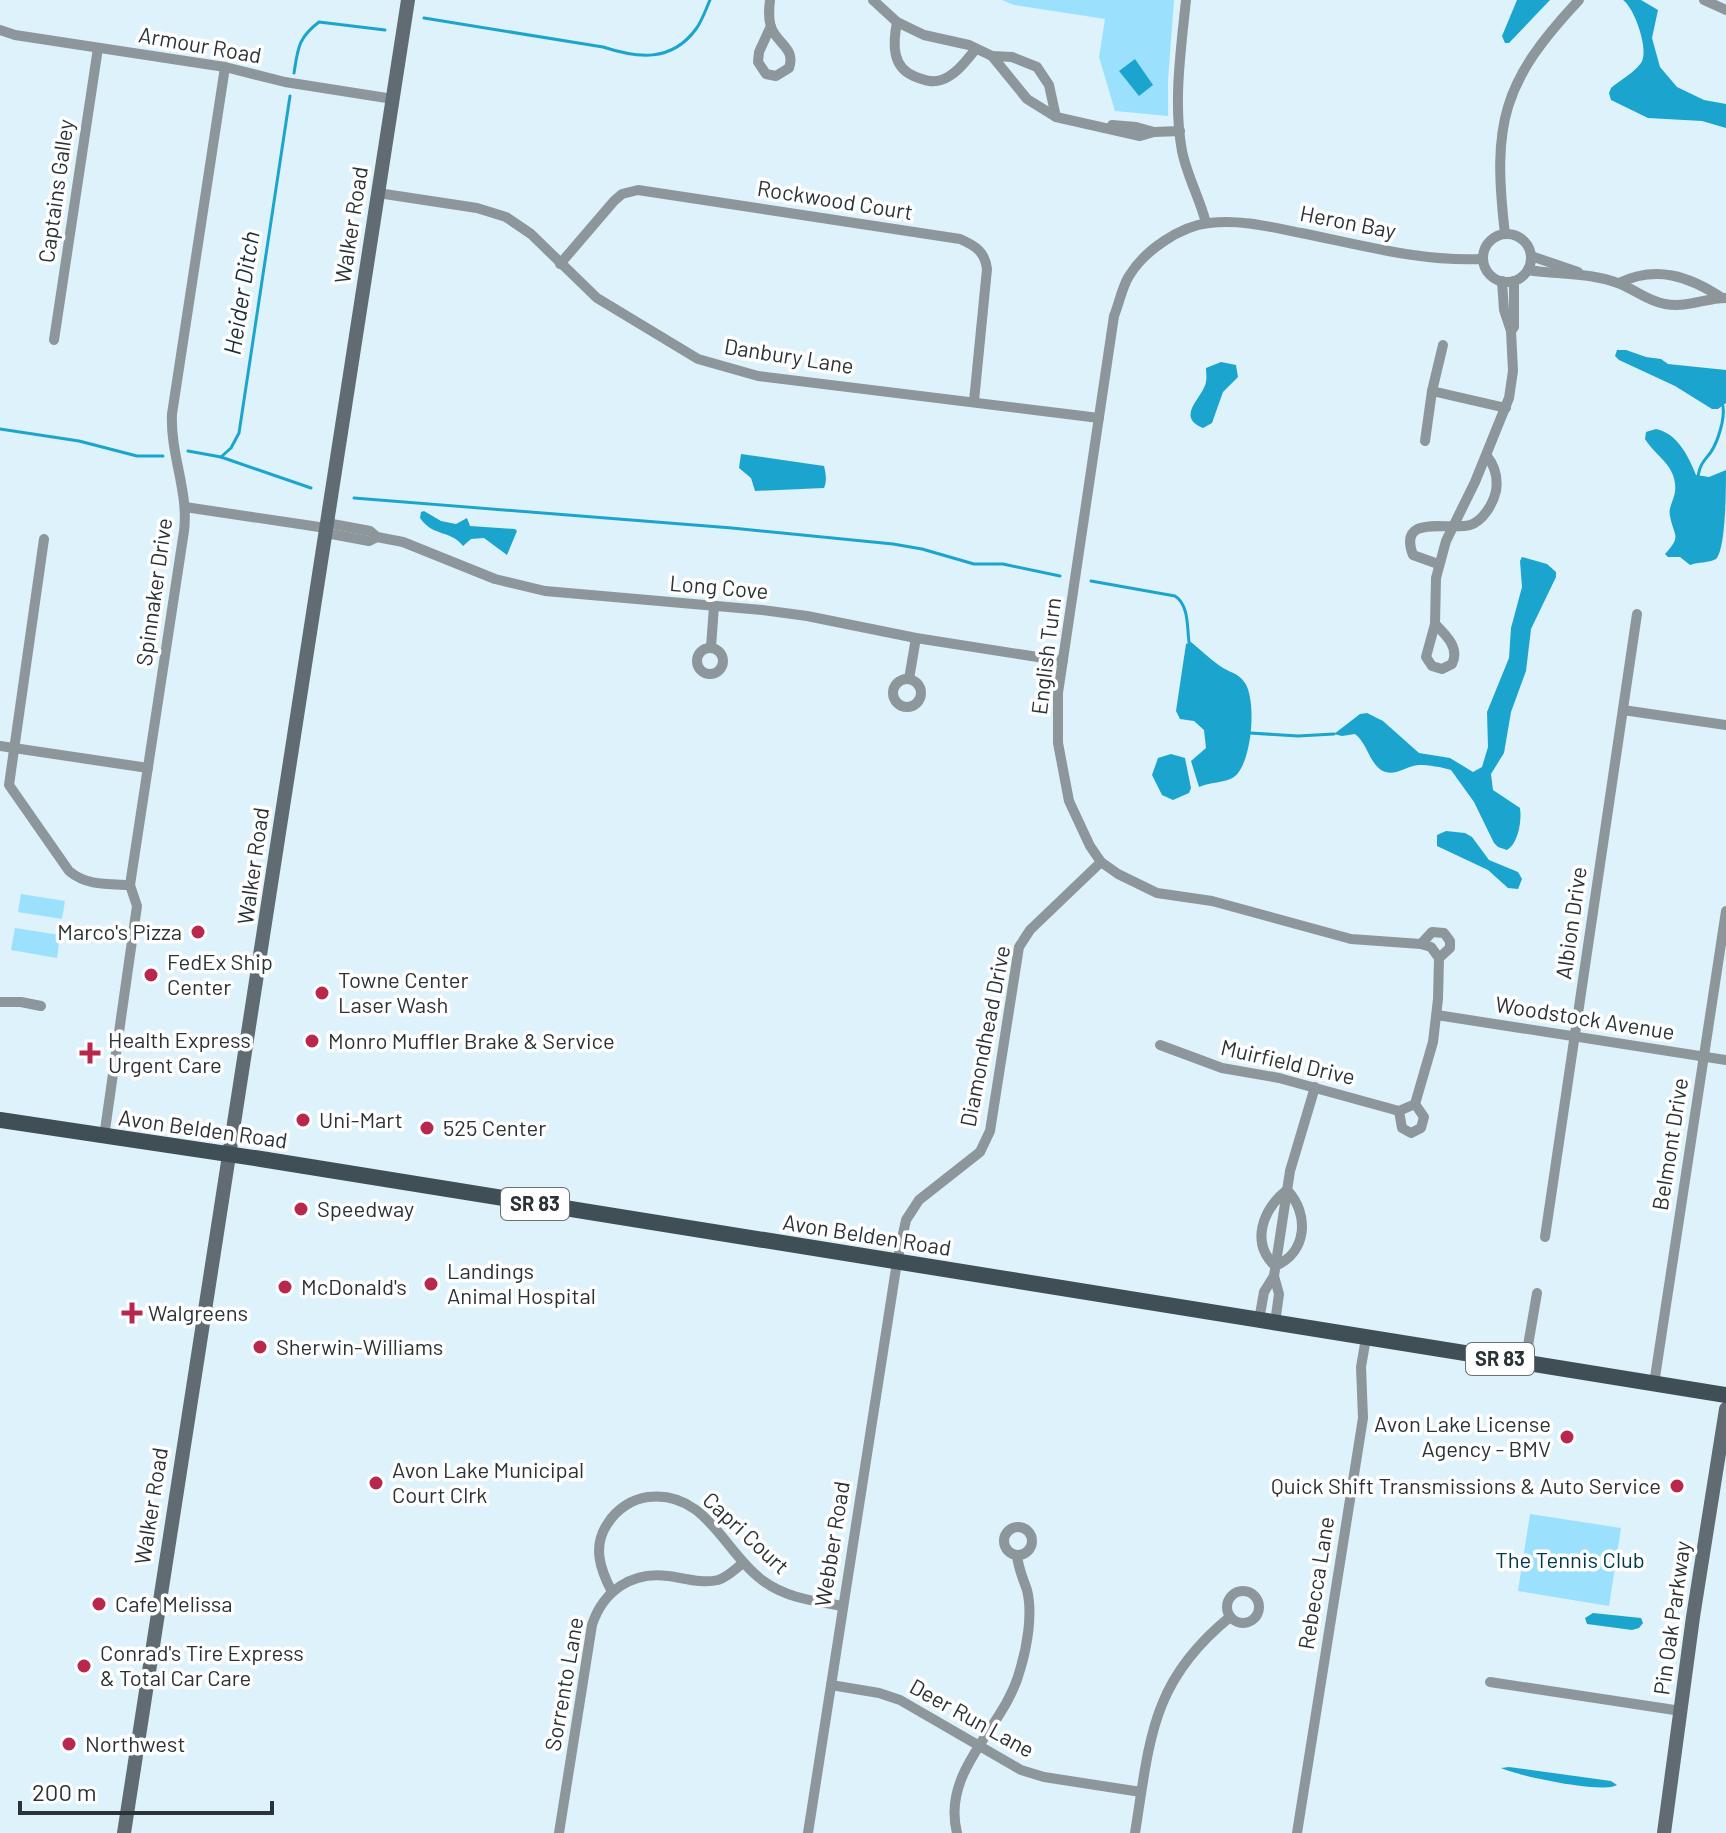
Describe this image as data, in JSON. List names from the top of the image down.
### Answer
{
  "streets": {
    "main road": ["Avon Belden Road", "SR 83"],
    "street": [
      "Armour Road",
      "Captains Galley",
      "Rockwood Court",
      "Heron Bay",
      "Walker Road",
      "Danbury Lane",
      "Long Cove",
      "Spinnaker Drive",
      "English Turn",
      "Albion Drive",
      "Woodstock Avenue",
      "Diamondhead Drive",
      "Muirfield Drive",
      "Belmont Drive",
      "Capri Court",
      "Webber Road",
      "Rebecca Lane",
      "Pin Oak Parkway",
      "Sorrento Lane",
      "Deer Run Lane"
    ]
  },
  "crossings": [
    ["Armour Road", "Captains Galley"],
    ["Armour Road", "Walker Road"],
    ["Armour Road", "Spinnaker Drive"],
    ["Rockwood Court", "Danbury Lane"],
    ["Heron Bay", "English Turn"],
    ["Walker Road", "Danbury Lane"],
    ["Walker Road", "Long Cove"],
    ["Walker Road", "Avon Belden Road"],
    ["Danbury Lane", "English Turn"],
    ["Long Cove", "Spinnaker Drive"],
    ["Long Cove", "English Turn"],
    ["Spinnaker Drive", "Avon Belden Road"],
    ["English Turn", "Diamondhead Drive"],
    ["Albion Drive", "Woodstock Avenue"],
    ["Woodstock Avenue", "Muirfield Drive"],
    ["Woodstock Avenue", "Belmont Drive"],
    ["Diamondhead Drive", "Avon Belden Road"],
    ["Diamondhead Drive", "Webber Road"],
    ["Avon Belden Road", "Belmont Drive"],
    ["Avon Belden Road", "Webber Road"],
    ["Avon Belden Road", "Rebecca Lane"],
    ["Capri Court", "Webber Road"],
    ["Capri Court", "Sorrento Lane"],
    ["Webber Road", "Deer Run Lane"]
  ],
  "water": ["Heider Ditch"],
  "parks": ["The Tennis Club"],
  "places": {
    "other": [
      "Marco's Pizza",
      "FedEx Ship Center",
      "Towne Center Laser Wash",
      "Monro Muffler Brake & Service",
      "Uni-Mart",
      "525 Center",
      "Speedway",
      "Landings Animal Hospital",
      "McDonald's",
      "Sherwin-Williams",
      "Avon Lake License Agency - BMV",
      "Avon Lake Municipal Court Clrk",
      "Quick Shift Transmissions & Auto Service",
      "Cafe Melissa",
      "Conrad's Tire Express & Total Car Care",
      "Northwest"
    ],
    "health": ["Health Express Urgent Care", "Walgreens"]
  },
  "scale_bar": "200 m"
}
